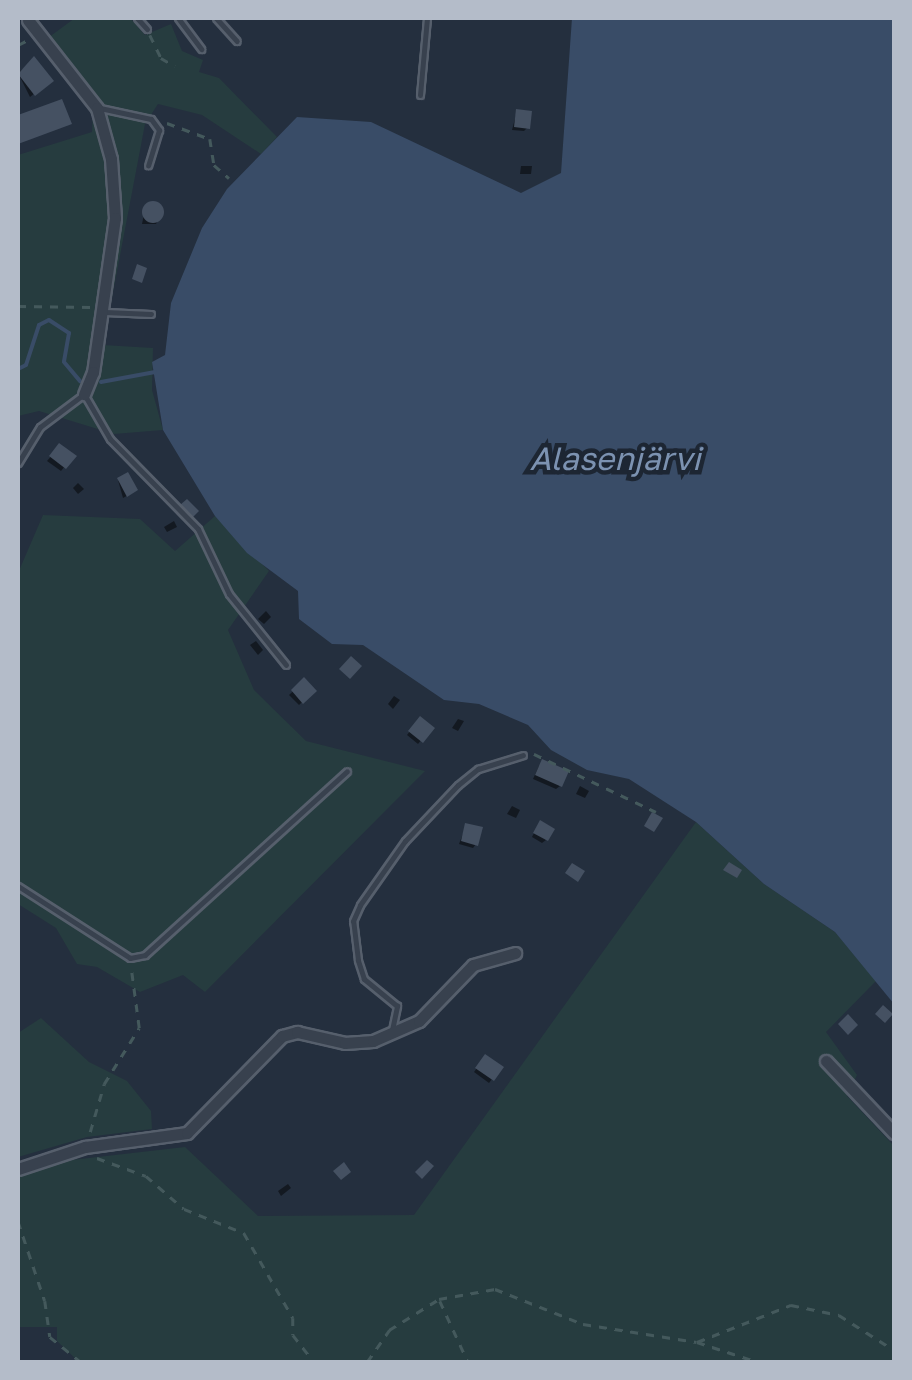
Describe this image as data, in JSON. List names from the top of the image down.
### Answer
{
  "water": ["Alasenjärvi"]
}
